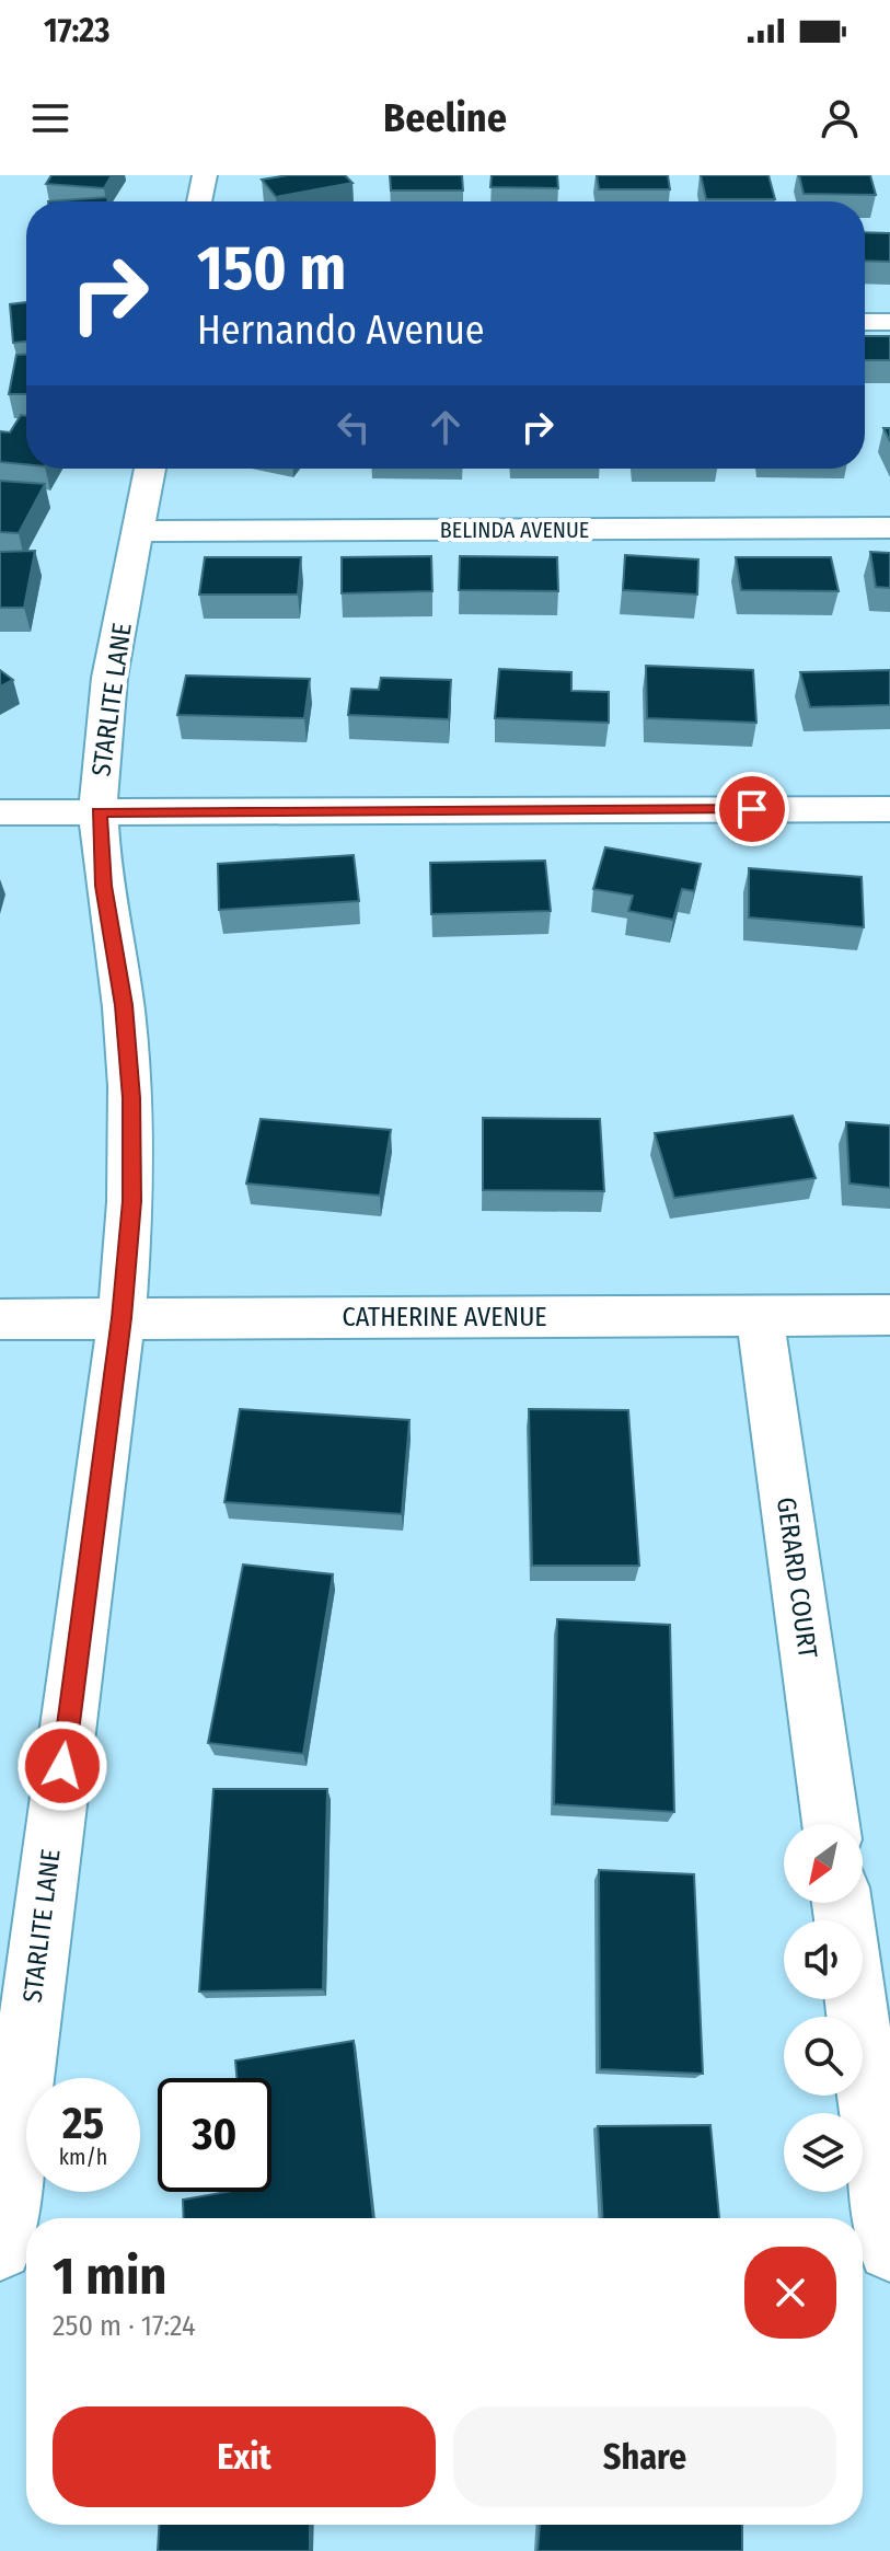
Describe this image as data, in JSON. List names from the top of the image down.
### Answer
{
  "streets": {
    "street": [
      "BELINDA AVENUE",
      "STARLITE LANE",
      "CATHERINE AVENUE",
      "GERARD COURT"
    ]
  },
  "crossings": [
    ["BELINDA AVENUE", "STARLITE LANE"],
    ["STARLITE LANE", "CATHERINE AVENUE"],
    ["CATHERINE AVENUE", "GERARD COURT"]
  ],
  "north": "bottom left",
  "page": {
    "status": "17:23",
    "header": "Beeline",
    "turn": ["150 m", "Hernando Avenue"],
    "speed": "25 km/h",
    "limit": "30",
    "heading": ["1 min", "250 m · 17:24"],
    "buttons": ["Exit", "Share"]
  }
}
